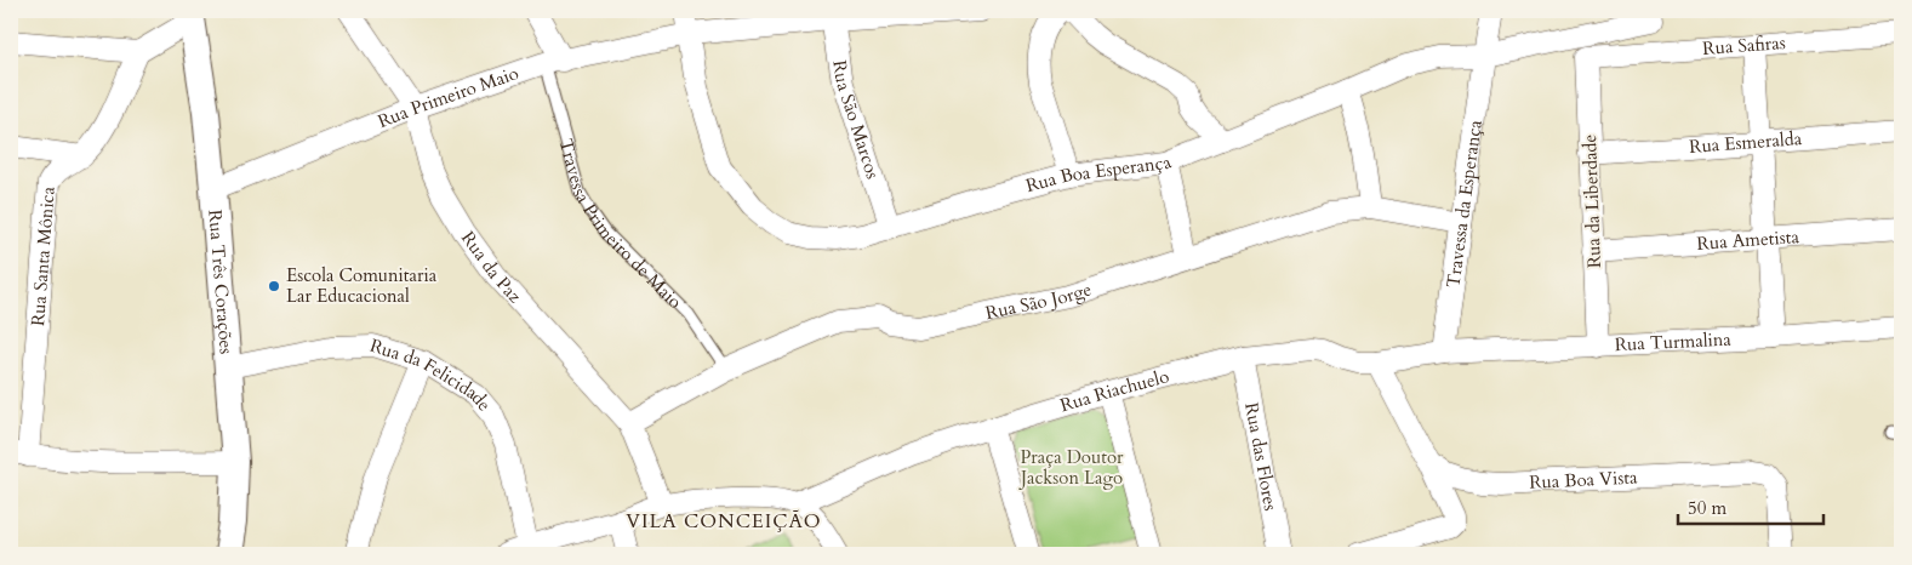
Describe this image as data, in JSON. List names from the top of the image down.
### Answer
{
  "streets": {
    "street": [
      "Rua Safiras",
      "Rua Primeiro Maio",
      "Rua São Marcos",
      "Rua Esmeralda",
      "Rua Boa Esperança",
      "Rua da Liberdade",
      "Travessa da Esperança",
      "Travessa Primeiro de Maio",
      "Rua Ametista",
      "Rua Santa Mônica",
      "Rua da Paz",
      "Rua Três Corações",
      "Rua São Jorge",
      "Rua Turmalina",
      "Rua da Felicidade",
      "Rua Riachuelo",
      "Rua das Flores",
      "Rua Boa Vista"
    ]
  },
  "crossings": [
    ["Rua Safiras", "Rua da Liberdade"],
    ["Rua Primeiro Maio", "Rua São Marcos"],
    ["Rua Primeiro Maio", "Rua Boa Esperança"],
    ["Rua Primeiro Maio", "Travessa Primeiro de Maio"],
    ["Rua Primeiro Maio", "Rua da Paz"],
    ["Rua Primeiro Maio", "Rua Três Corações"],
    ["Rua São Marcos", "Rua Boa Esperança"],
    ["Rua Esmeralda", "Rua da Liberdade"],
    ["Rua Boa Esperança", "Travessa da Esperança"],
    ["Rua da Liberdade", "Rua Ametista"],
    ["Rua da Liberdade", "Rua Turmalina"],
    ["Travessa da Esperança", "Rua São Jorge"],
    ["Travessa da Esperança", "Rua Turmalina"],
    ["Travessa da Esperança", "Rua Riachuelo"],
    ["Travessa Primeiro de Maio", "Rua São Jorge"],
    ["Rua da Paz", "Rua São Jorge"],
    ["Rua Três Corações", "Rua da Felicidade"],
    ["Rua Turmalina", "Rua Riachuelo"],
    ["Rua Riachuelo", "Rua das Flores"]
  ],
  "districts": ["VILA CONCEIÇÃO"],
  "parks": ["Praça Doutor Jackson Lago"],
  "places": ["Escola Comunitaria Lar Educacional"],
  "scale_bar": "50 m"
}
